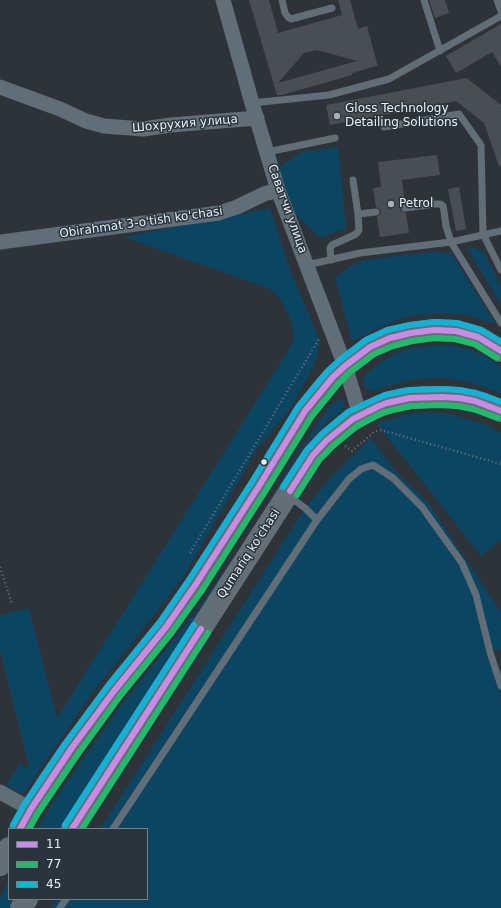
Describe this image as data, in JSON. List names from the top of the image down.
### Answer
{
  "streets": {
    "main road": ["Qumariq ko'chasi"],
    "street": ["Шохрухия улица", "Саватчи улица", "Obirahmat 3-o'tish ko'chasi"]
  },
  "crossings": [
    ["Шохрухия улица", "Саватчи улица"],
    ["Саватчи улица", "Obirahmat 3-o'tish ko'chasi"],
    ["Саватчи улица", "Qumariq ko'chasi"]
  ],
  "places": ["Gloss Technology Detailing Solutions", "Petrol"],
  "lines": ["transit line 45", "transit line 11", "transit line 77"],
  "legend": ["11", "77", "45"]
}
